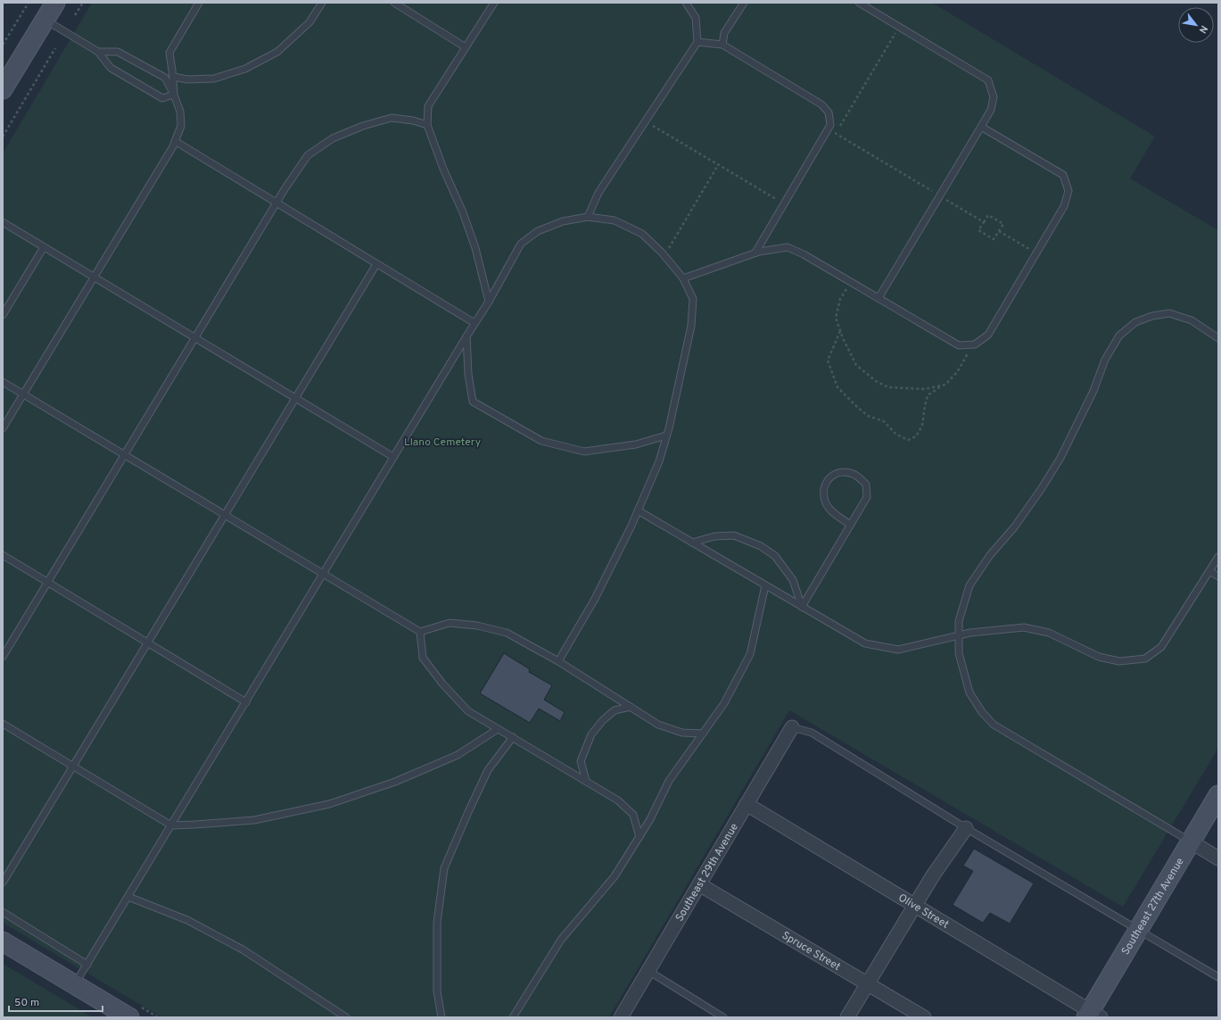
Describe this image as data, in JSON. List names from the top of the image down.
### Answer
{
  "streets": {
    "main road": ["Southeast 27th Avenue"],
    "street": ["Southeast 29th Avenue", "Olive Street", "Spruce Street"]
  },
  "crossings": [
    ["Southeast 29th Avenue", "Olive Street"],
    ["Southeast 29th Avenue", "Spruce Street"],
    ["Southeast 27th Avenue", "Olive Street"]
  ],
  "parks": ["Llano Cemetery"],
  "scale_bar": "50 m",
  "north": "bottom right"
}
